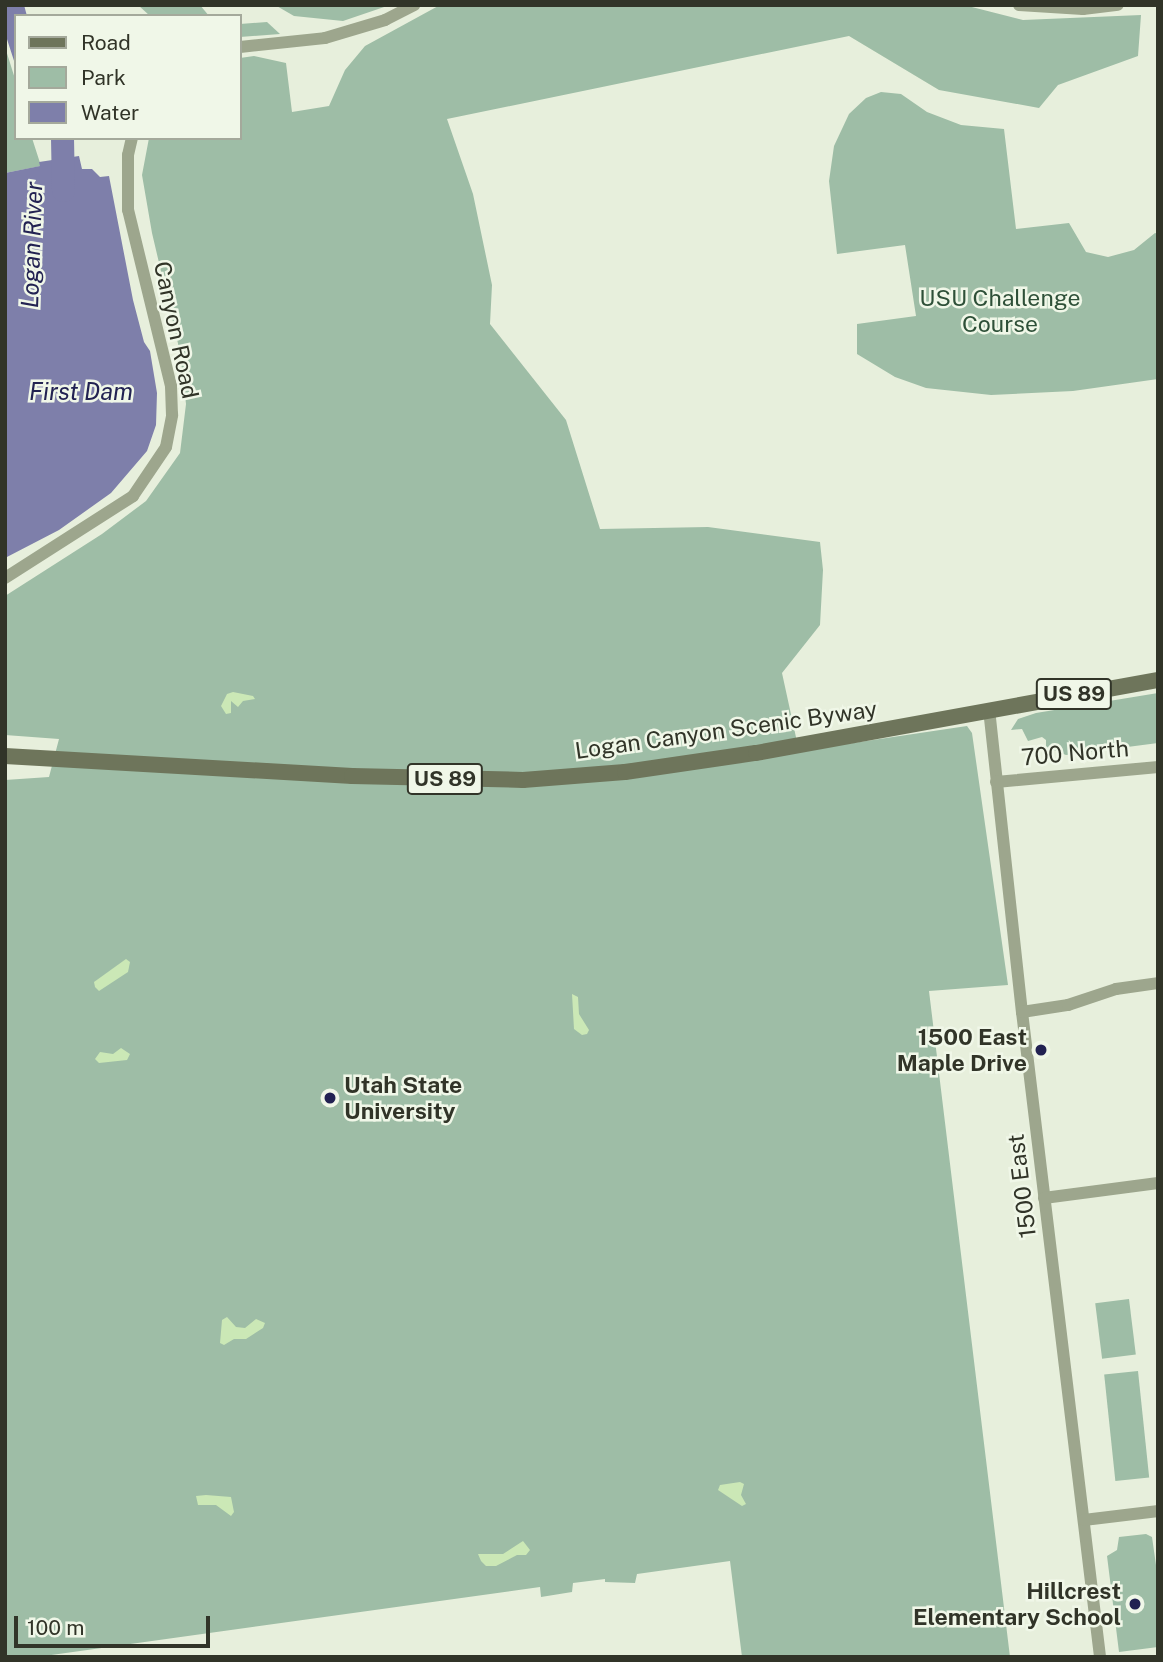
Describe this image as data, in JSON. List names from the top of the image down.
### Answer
{
  "streets": {
    "main road": ["US 89", "Logan Canyon Scenic Byway"],
    "street": ["Canyon Road", "700 North", "1500 East"]
  },
  "crossings": [
    ["US 89", "Logan Canyon Scenic Byway"],
    ["US 89", "1500 East"],
    ["Logan Canyon Scenic Byway", "1500 East"],
    ["700 North", "1500 East"]
  ],
  "water": ["Logan River", "First Dam"],
  "parks": ["USU Challenge Course"],
  "places": ["1500 East Maple Drive", "Utah State University", "Hillcrest Elementary School"],
  "legend": ["Road", "Park", "Water"],
  "scale_bar": "100 m"
}
